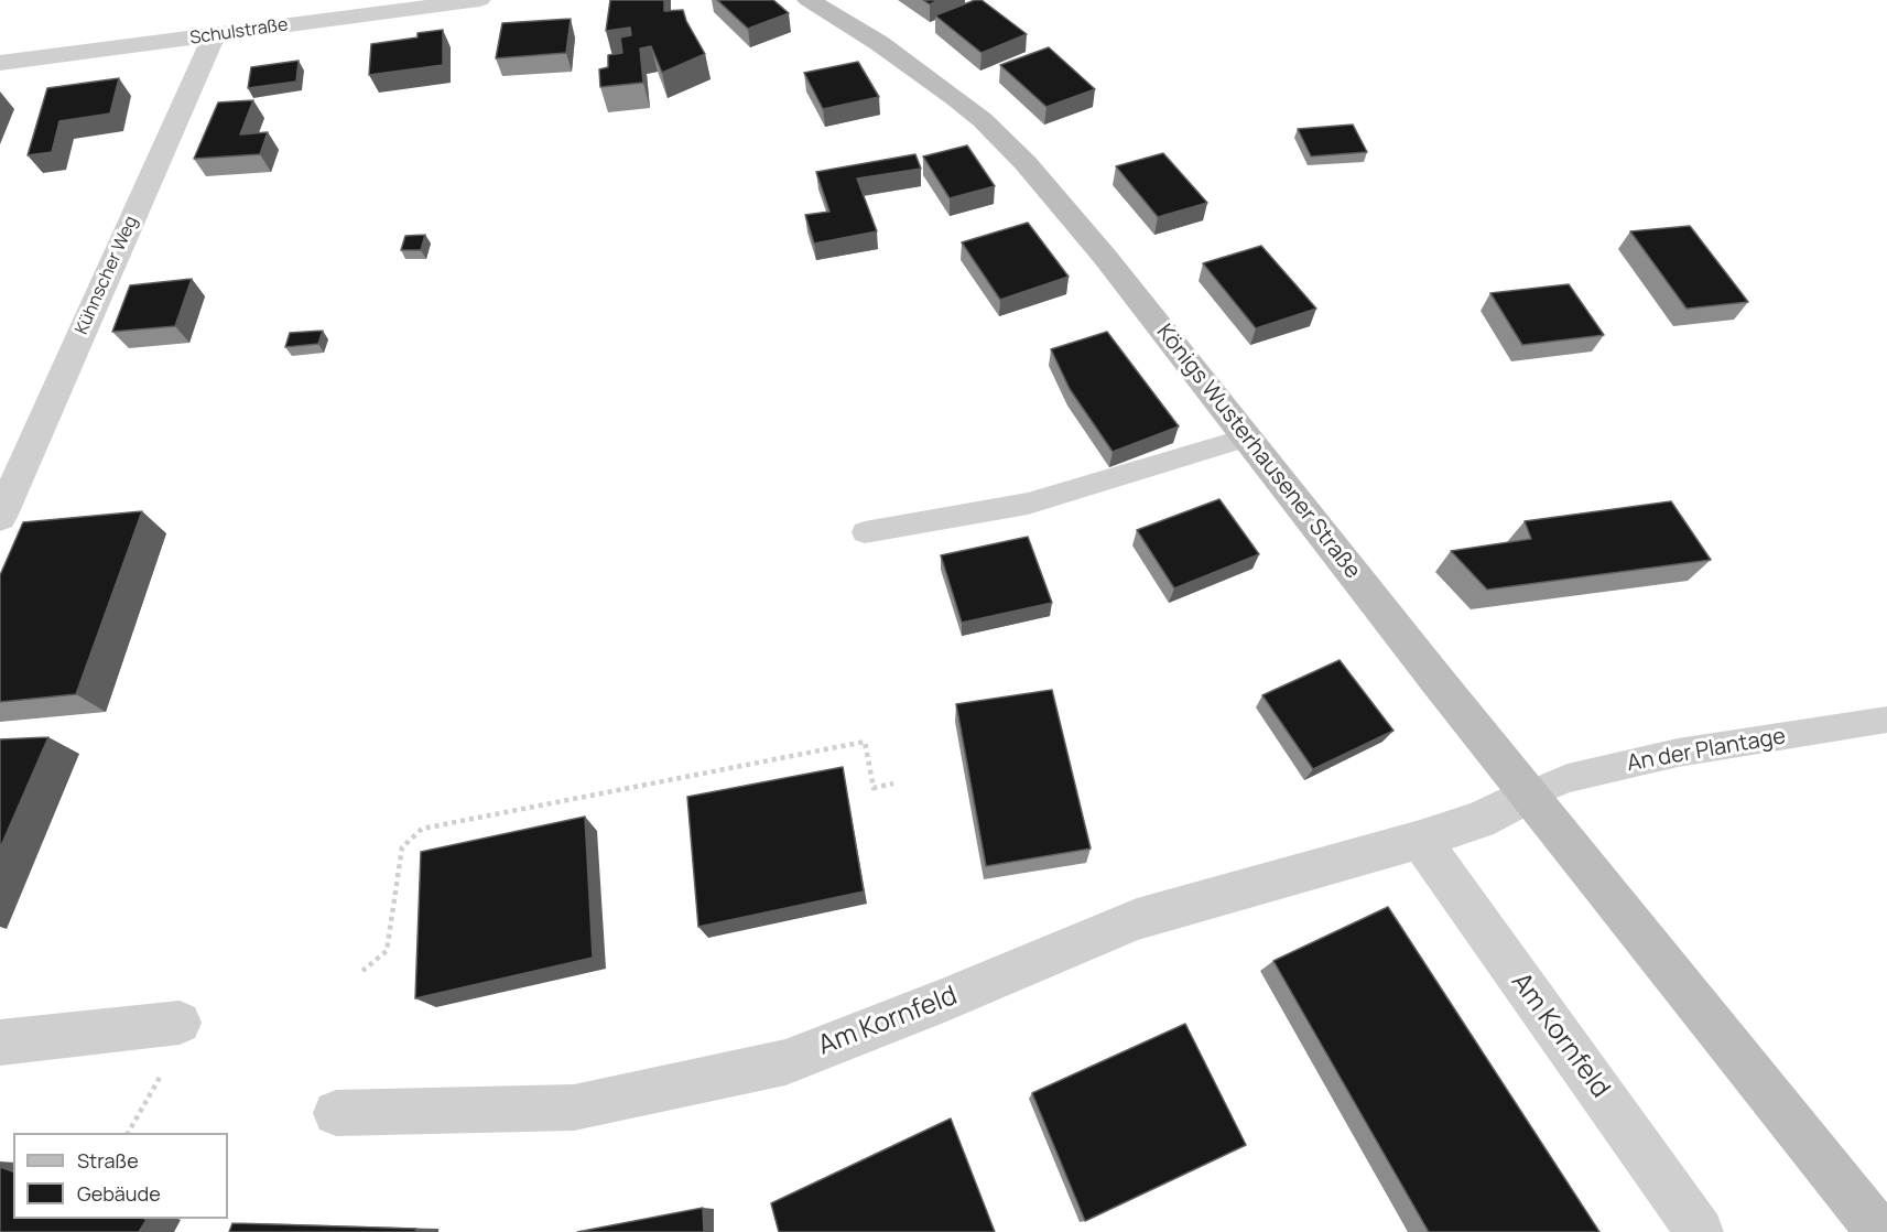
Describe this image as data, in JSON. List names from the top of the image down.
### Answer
{
  "streets": {
    "main road": ["Königs Wusterhausener Straße"],
    "street": ["Schulstraße", "Kühnscher Weg", "Am Kornfeld"],
    "lane": ["An der Plantage"]
  },
  "crossings": [
    ["Schulstraße", "Kühnscher Weg"],
    ["Königs Wusterhausener Straße", "An der Plantage"],
    ["Königs Wusterhausener Straße", "Am Kornfeld"],
    ["An der Plantage", "Am Kornfeld"]
  ],
  "legend": ["Straße", "Gebäude"]
}
